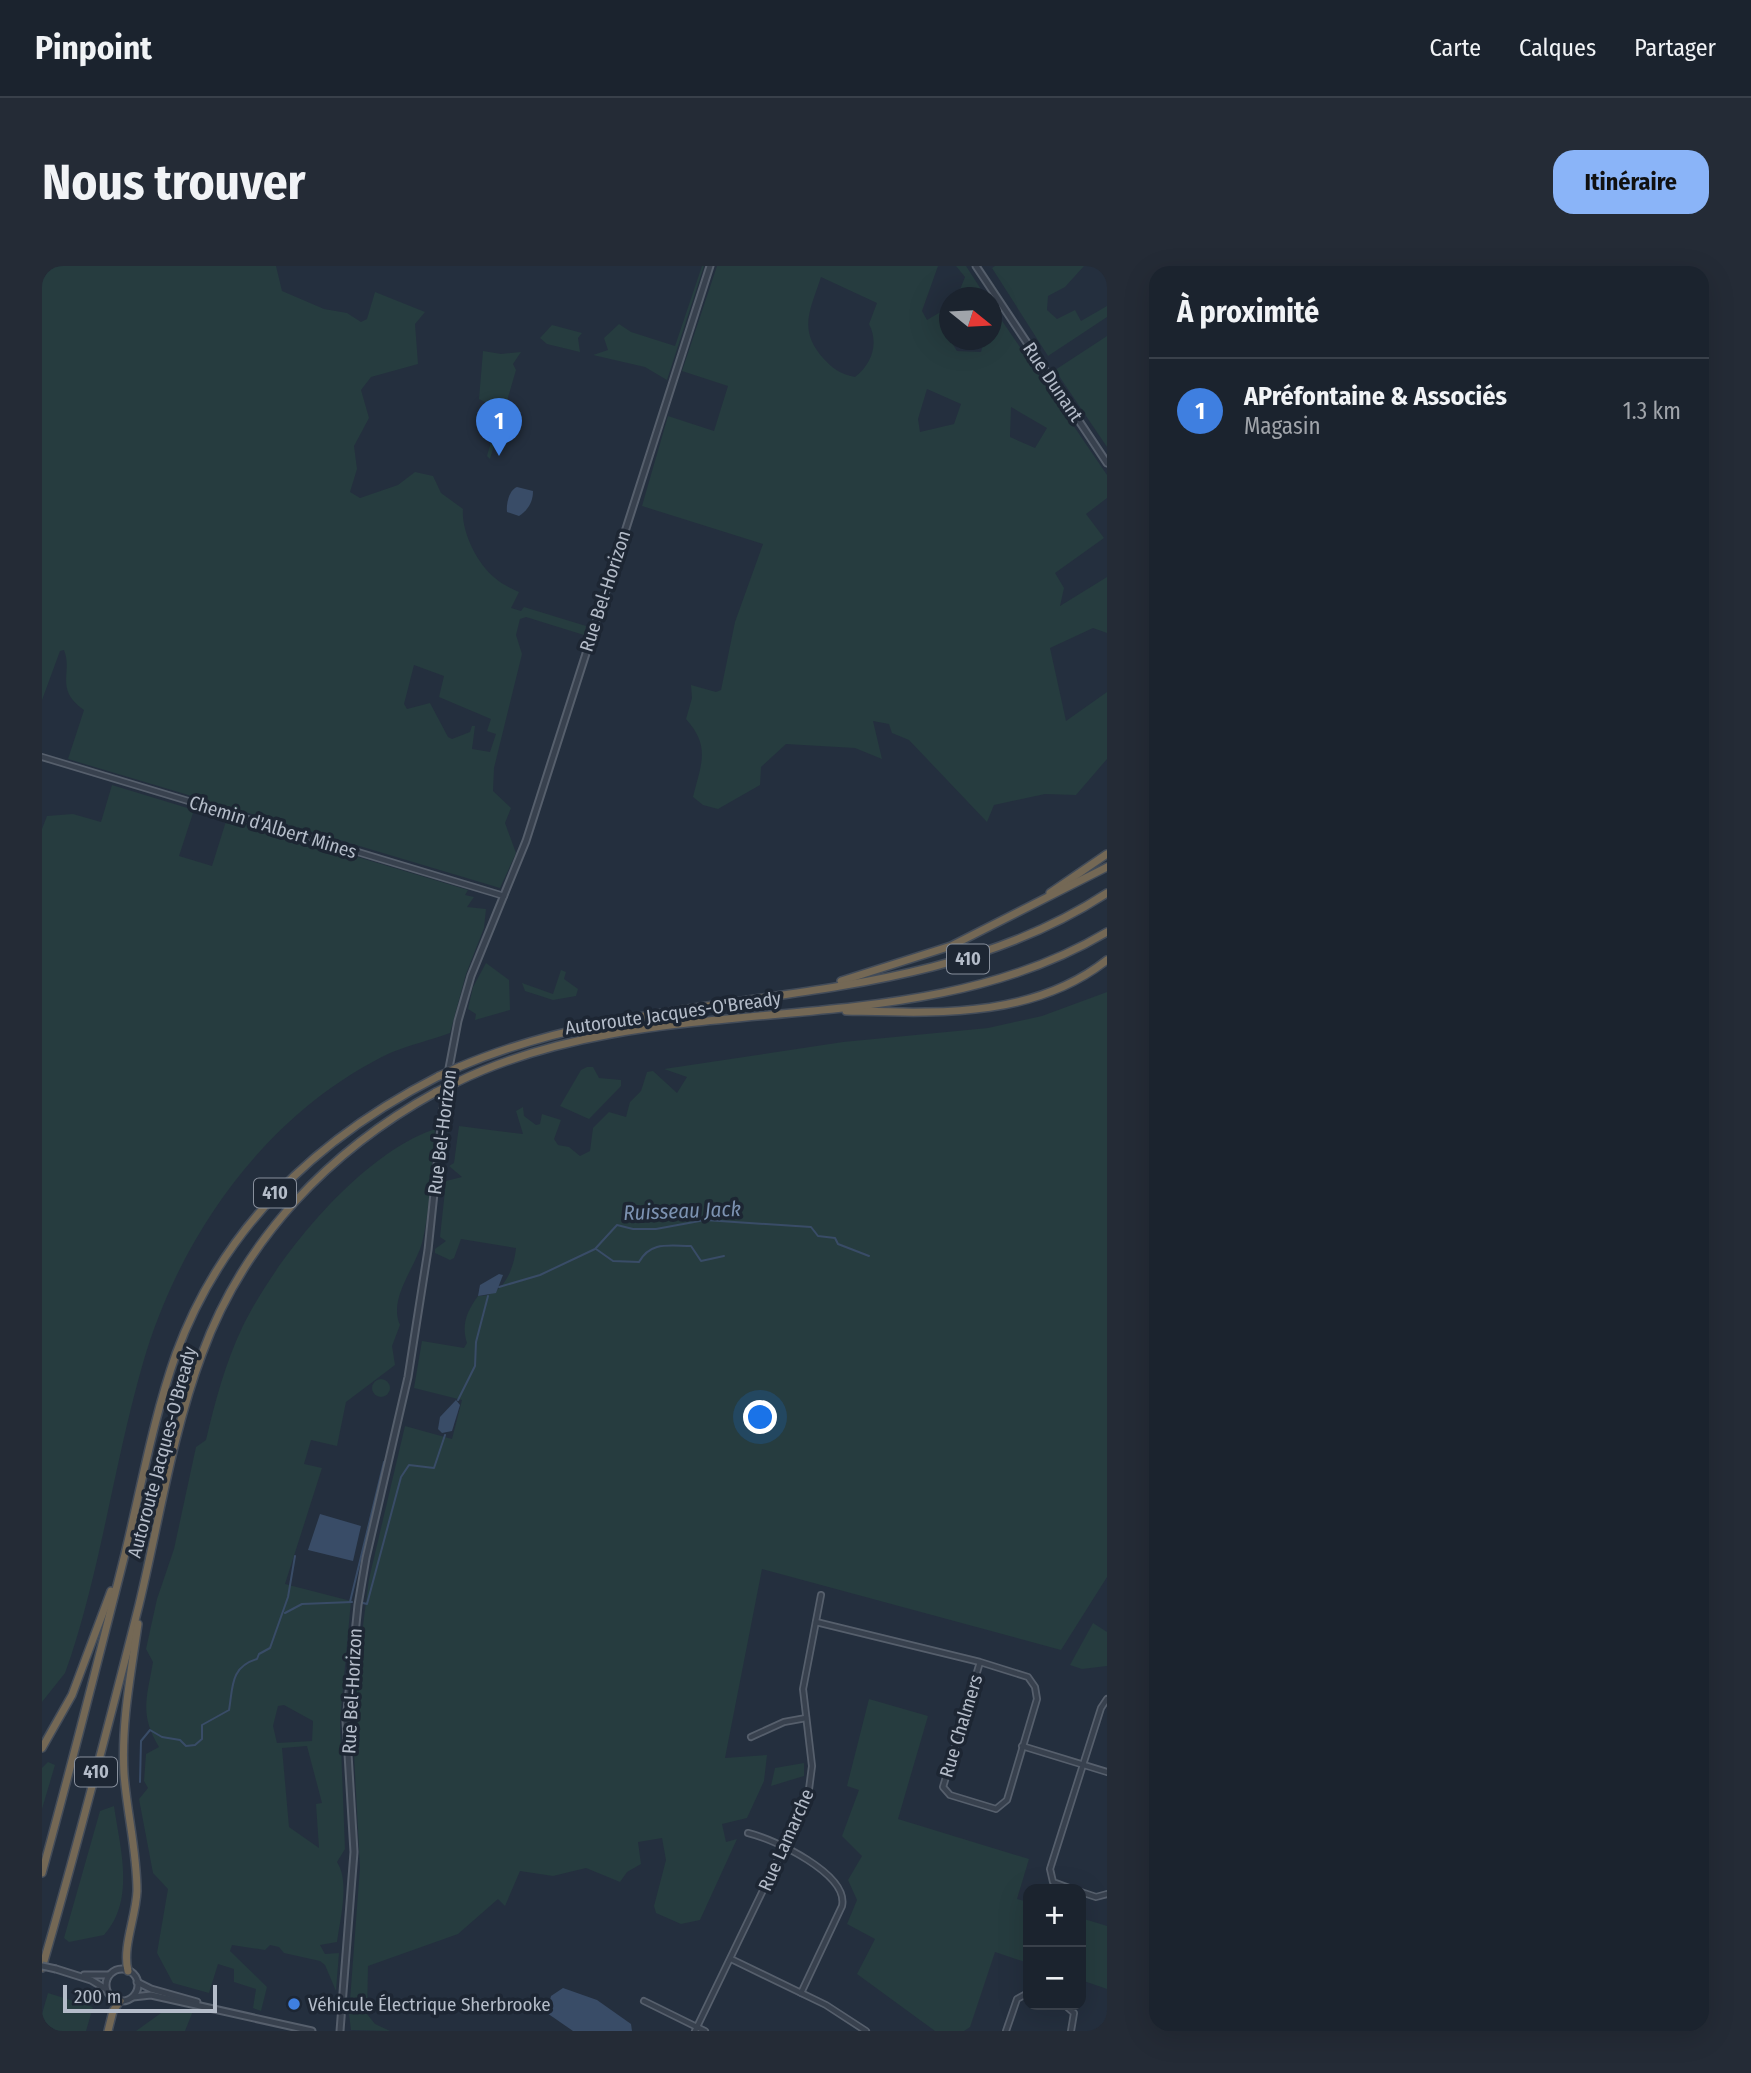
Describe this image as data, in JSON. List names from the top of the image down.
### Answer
{
  "streets": {
    "highway": ["410", "Autoroute Jacques-O'Bready"],
    "street": [
      "Rue Dunant",
      "Rue Bel-Horizon",
      "Chemin d'Albert Mines",
      "Rue Chalmers",
      "Rue Lamarche"
    ]
  },
  "crossings": [
    ["Rue Bel-Horizon", "Chemin d'Albert Mines"],
    ["Rue Chalmers", "Rue Lamarche"]
  ],
  "water": ["Ruisseau Jack"],
  "places": ["Véhicule Électrique Sherbrooke"],
  "scale_bar": "200 m",
  "north": "right",
  "page": {
    "header": "Pinpoint",
    "nav": ["Carte", "Calques", "Partager"],
    "buttons": "Itinéraire",
    "title": "Nous trouver",
    "heading": "À proximité",
    "list": [
      {
        "mark": "1",
        "name": "APréfontaine & Associés",
        "note": "Magasin",
        "value": "1.3 km"
      }
    ],
    "pins": "1",
    "map_buttons": ["+", "−"],
    "scale": "200 m"
  }
}
